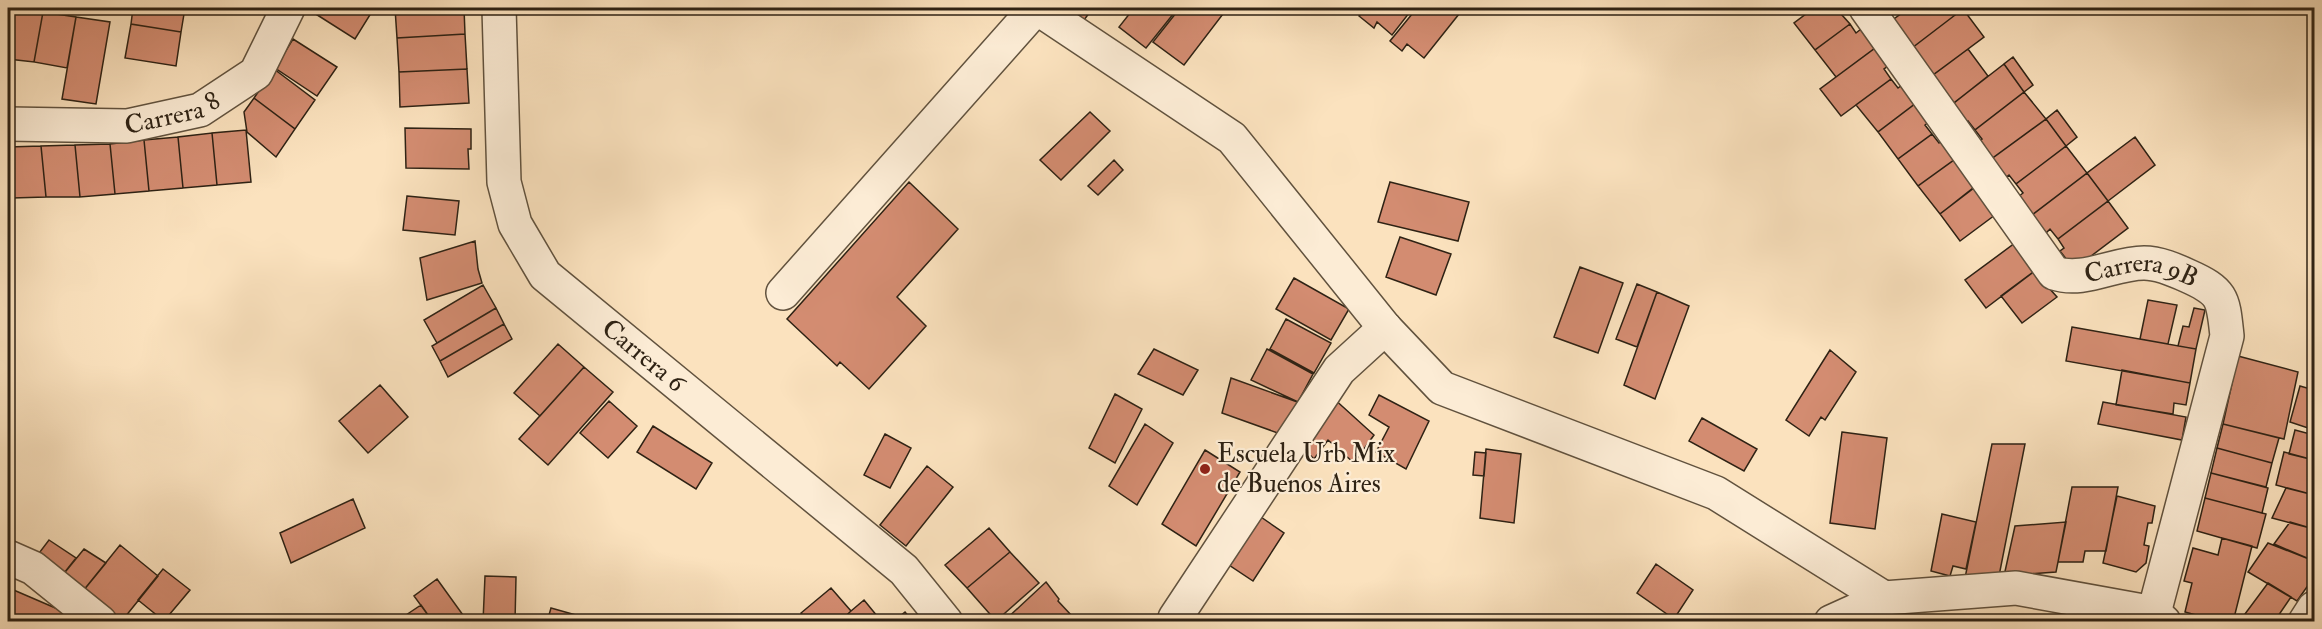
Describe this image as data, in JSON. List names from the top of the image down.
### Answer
{
  "streets": {
    "street": ["Carrera 8", "Carrera 9B", "Carrera 6"]
  },
  "places": ["Escuela Urb Mix de Buenos Aires"]
}
